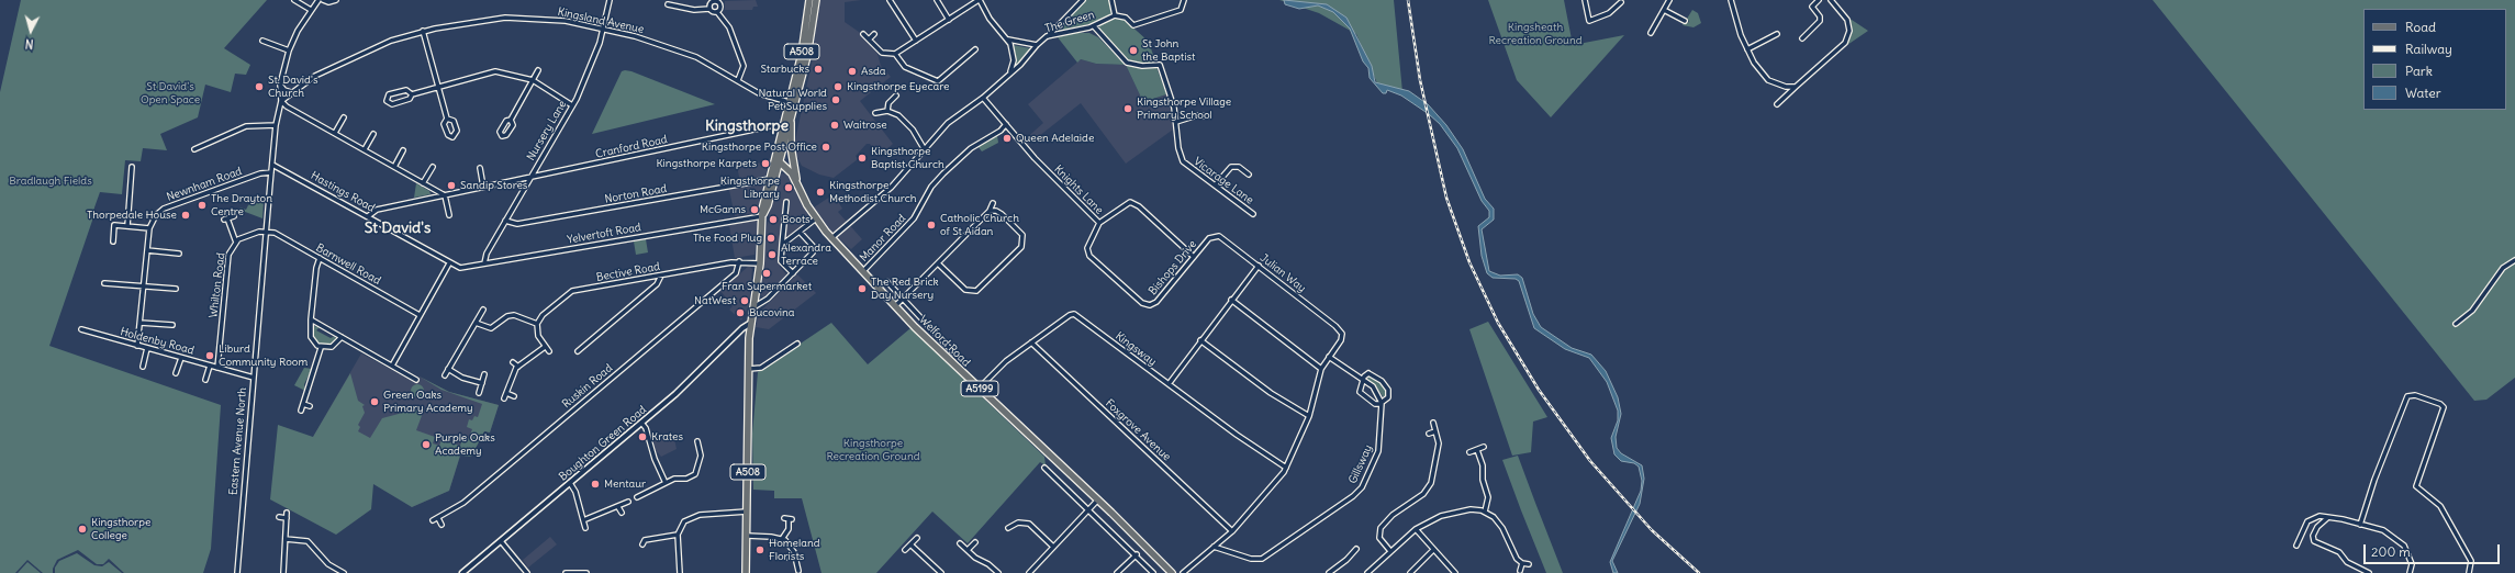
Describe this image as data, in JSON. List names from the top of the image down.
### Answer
{
  "streets": {
    "main road": ["A508", "Welford Road", "A5199"],
    "street": [
      "Kingsland Avenue",
      "The Green",
      "Nursery Lane",
      "Cranford Road",
      "Vicarage Lane",
      "Newnham Road",
      "Knights Lane",
      "Hastings Road",
      "Norton Road",
      "Yelvertoft Road",
      "Manor Road",
      "Barnwell Road",
      "Bishops Drive",
      "Bective Road",
      "Julian Way",
      "Whilton Road",
      "Holdenby Road",
      "Kingsway",
      "Ruskin Road",
      "Foxgrove Avenue",
      "Eastern Avenue North",
      "Boughton Green Road",
      "Gillsway"
    ]
  },
  "crossings": [
    ["Kingsland Avenue", "A508"],
    ["Kingsland Avenue", "Nursery Lane"],
    ["Kingsland Avenue", "Eastern Avenue North"],
    ["The Green", "Vicarage Lane"],
    ["The Green", "Knights Lane"],
    ["The Green", "Welford Road"],
    ["A508", "Cranford Road"],
    ["A508", "Norton Road"],
    ["A508", "Yelvertoft Road"],
    ["A508", "Bective Road"],
    ["A508", "Welford Road"],
    ["A508", "Boughton Green Road"],
    ["Nursery Lane", "Cranford Road"],
    ["Nursery Lane", "Norton Road"],
    ["Nursery Lane", "Yelvertoft Road"],
    ["Cranford Road", "Hastings Road"],
    ["Newnham Road", "Eastern Avenue North"],
    ["Knights Lane", "Manor Road"],
    ["Knights Lane", "Bishops Drive"],
    ["Hastings Road", "Yelvertoft Road"],
    ["Hastings Road", "Eastern Avenue North"],
    ["Manor Road", "Welford Road"],
    ["Barnwell Road", "Whilton Road"],
    ["Barnwell Road", "Eastern Avenue North"],
    ["Bishops Drive", "Julian Way"],
    ["Bective Road", "Ruskin Road"],
    ["Whilton Road", "Holdenby Road"],
    ["Whilton Road", "Eastern Avenue North"],
    ["Holdenby Road", "Eastern Avenue North"],
    ["Welford Road", "Kingsway"],
    ["Kingsway", "Foxgrove Avenue"]
  ],
  "districts": ["Kingsthorpe", "St David's"],
  "parks": [
    "Kingsheath Recreation Ground",
    "St David's Open Space",
    "Bradlaugh Fields",
    "Kingsthorpe Recreation Ground"
  ],
  "places": [
    "St John the Baptist",
    "Starbucks",
    "Asda",
    "St. David's Church",
    "Kingsthorpe Eyecare",
    "Natural World Pet Supplies",
    "Kingsthorpe Village Primary School",
    "Waitrose",
    "Queen Adelaide",
    "Kingsthorpe Post Office",
    "Kingsthorpe Baptist Church",
    "Kingsthorpe Karpets",
    "Sandip Stores",
    "Kingsthorpe Library",
    "Kingsthorpe Methodist Church",
    "The Drayton Centre",
    "McGanns",
    "Thorpedale House",
    "Boots",
    "Catholic Church of St Aidan",
    "The Food Plug",
    "Alexandra Terrace",
    "Fran Supermarket",
    "The Red Brick Day Nursery",
    "NatWest",
    "Bucovina",
    "Liburd Community Room",
    "Green Oaks Primary Academy",
    "Krates",
    "Purple Oaks Academy",
    "Mentaur",
    "Kingsthorpe College",
    "Homeland Florists"
  ],
  "legend": [
    "Road",
    "Railway",
    "Park",
    "Water"
  ],
  "scale_bar": "200 m",
  "north": "bottom"
}
